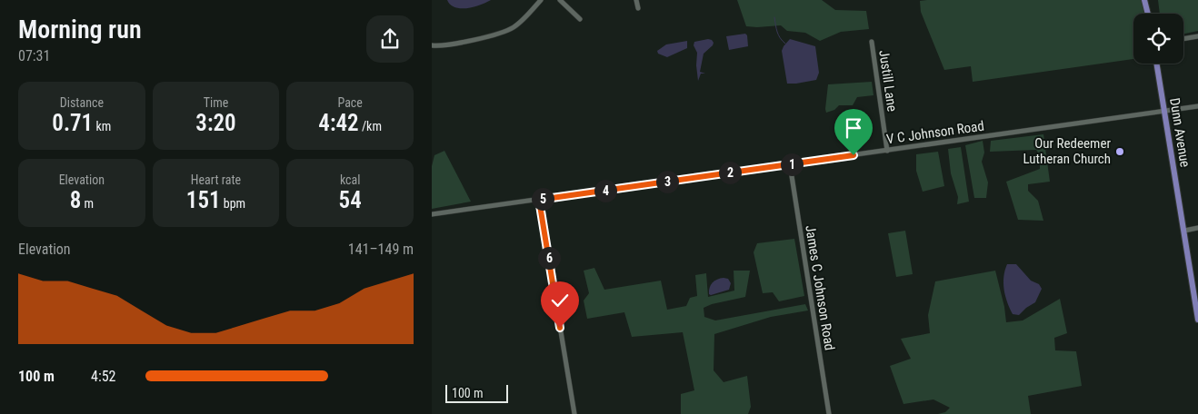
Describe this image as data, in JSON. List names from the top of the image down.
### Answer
{
  "streets": {
    "main road": ["Dunn Avenue"],
    "street": ["Justill Lane", "V C Johnson Road", "James C Johnson Road"]
  },
  "crossings": [
    ["Justill Lane", "V C Johnson Road"],
    ["V C Johnson Road", "Dunn Avenue"],
    ["V C Johnson Road", "James C Johnson Road"]
  ],
  "places": ["Our Redeemer Lutheran Church"],
  "scale_bar": "100 m",
  "page": {
    "heading": ["Morning run", "07:31"],
    "stats": [
      ["Distance", "0.71 km"],
      ["Time", "3:20"],
      ["Pace", "4:42 /km"],
      ["Elevation", "8 m"],
      ["Heart rate", "151 bpm"],
      ["kcal", "54"]
    ],
    "pins": [
      "1",
      "2",
      "3",
      "4",
      "5",
      "6"
    ],
    "chart": ["Elevation", "141–149 m"],
    "list": [
      {
        "name": "100 m",
        "note": "4:52"
      }
    ],
    "scale": "100 m"
  }
}
